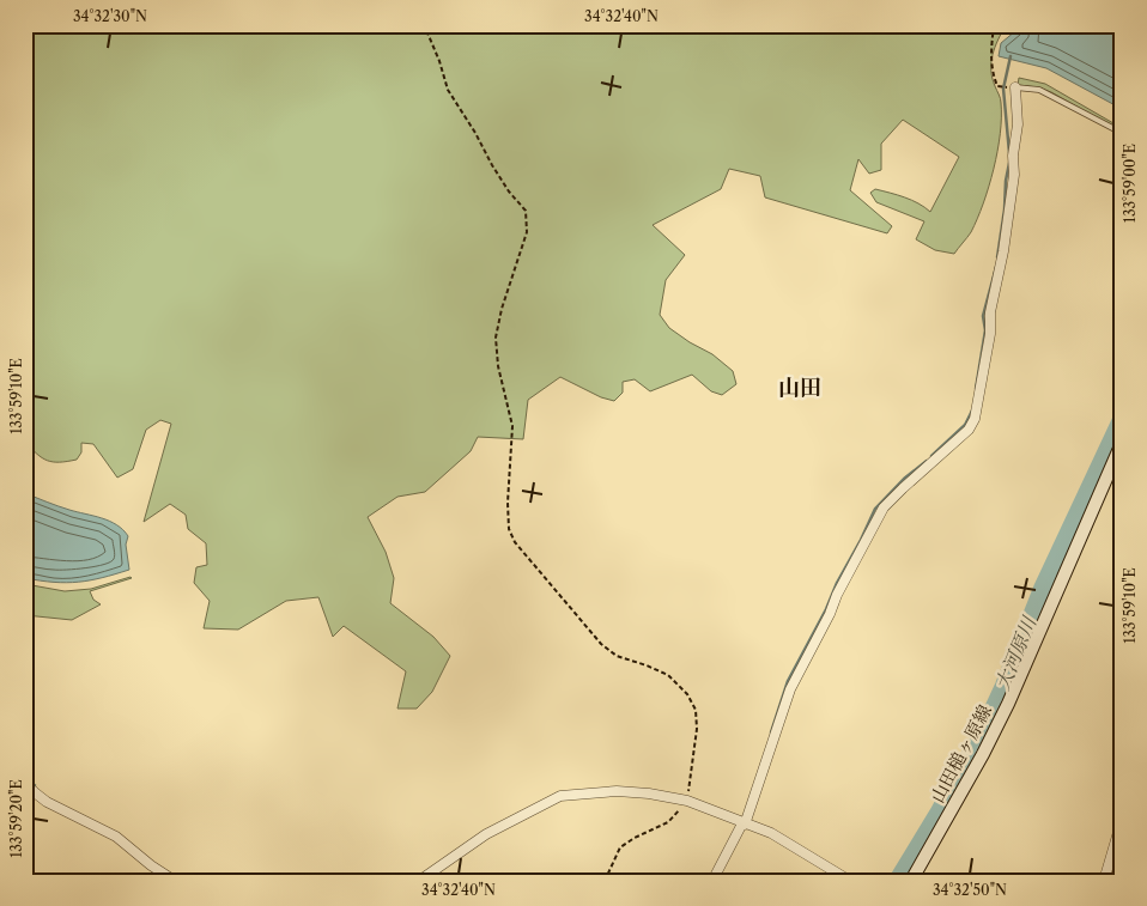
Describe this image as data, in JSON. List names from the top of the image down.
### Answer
{
  "streets": {
    "main road": ["山田槌ヶ原線"]
  },
  "districts": ["山田"],
  "water": ["大河原川"],
  "coordinates": [
    "34°32'30\"N",
    "34°32'40\"N",
    "133°59'00\"E",
    "133°59'10\"E",
    "133°59'20\"E",
    "34°32'50\"N"
  ]
}
